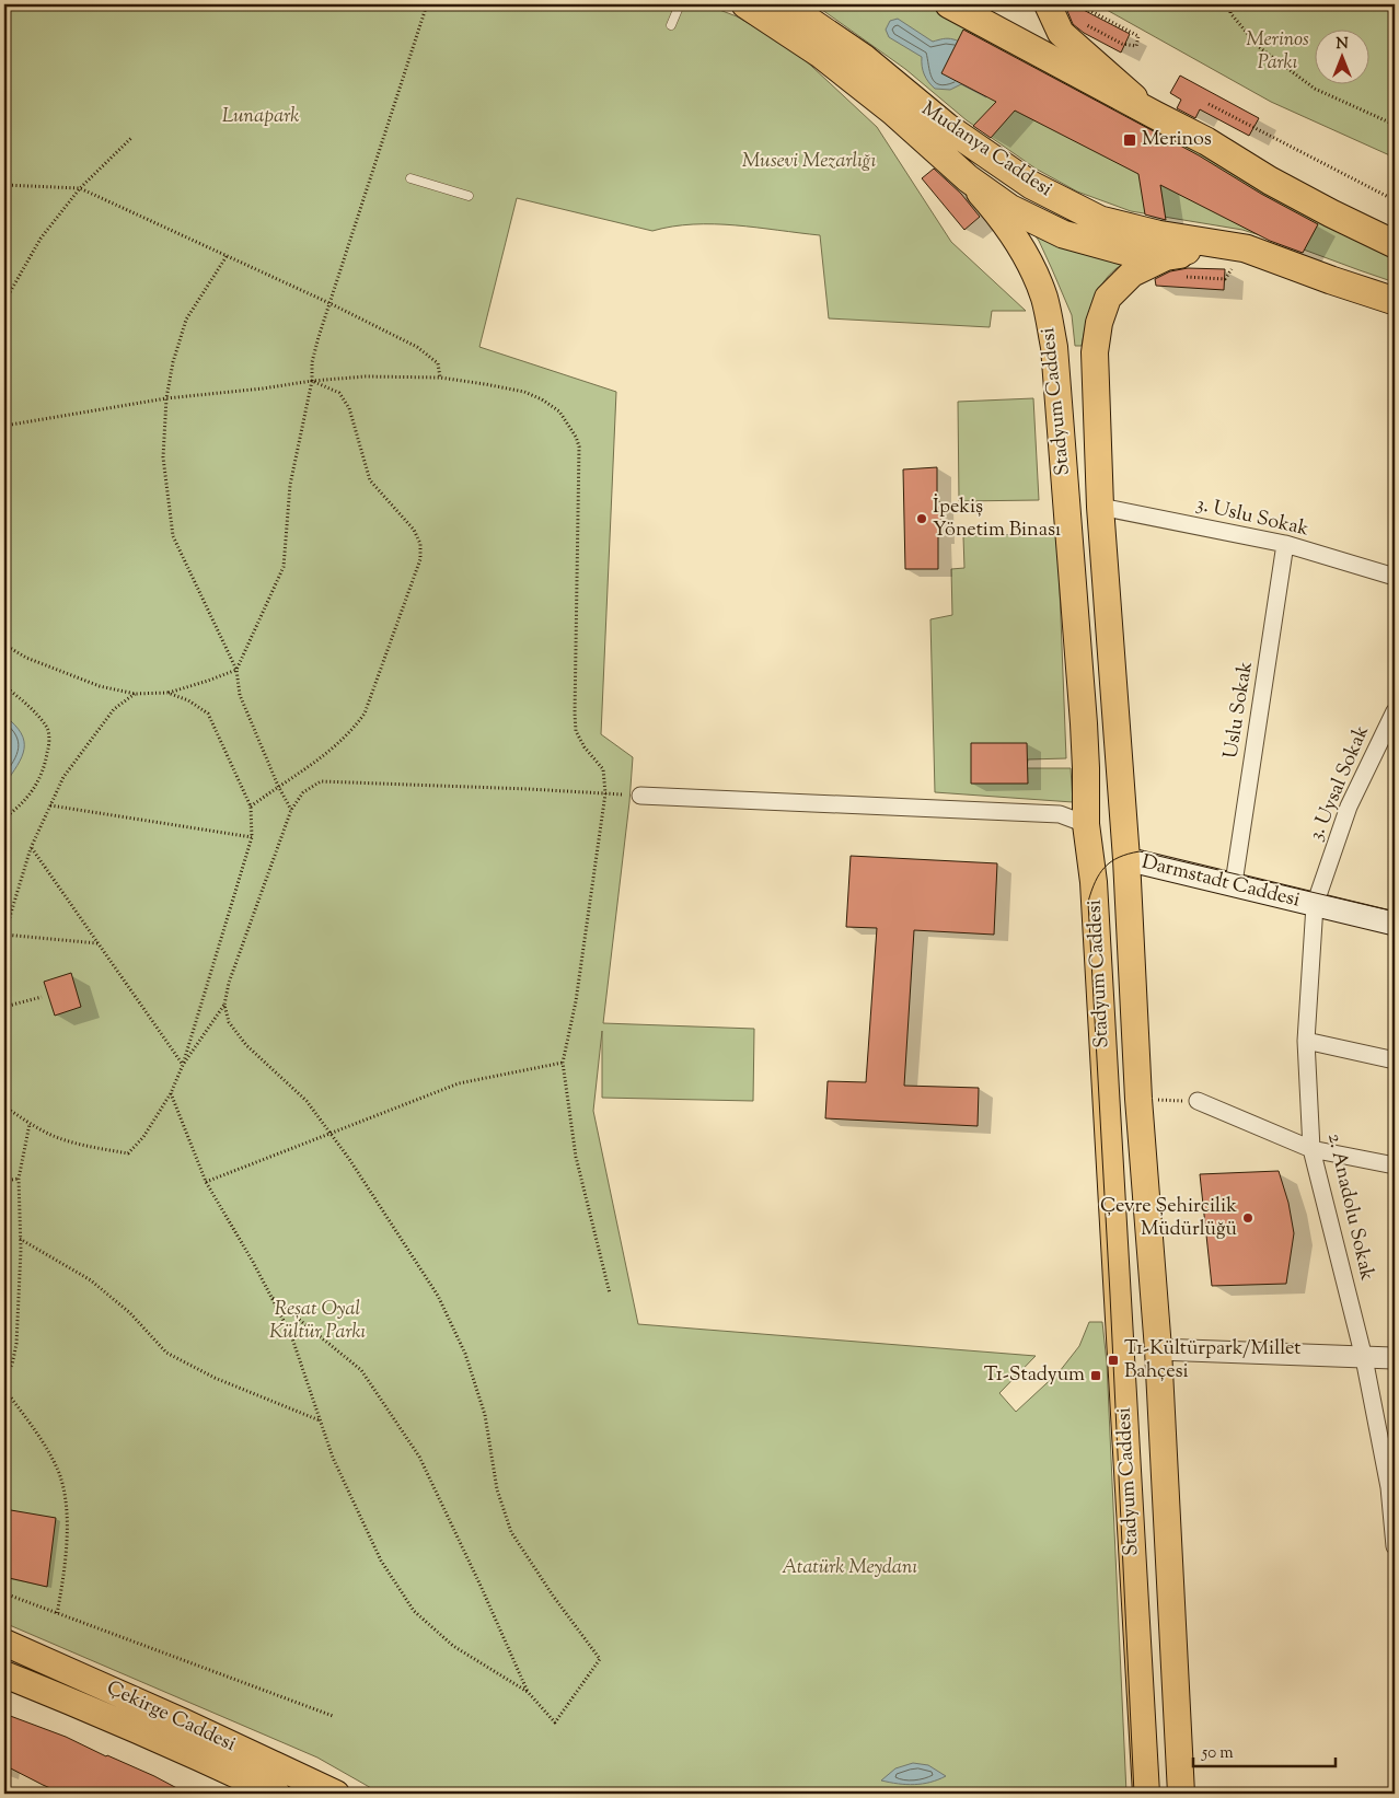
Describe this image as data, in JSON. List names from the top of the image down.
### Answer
{
  "streets": {
    "highway": ["Mudanya Caddesi"],
    "main road": ["Stadyum Caddesi", "Darmstadt Caddesi", "Çekirge Caddesi"],
    "street": [
      "3. Uslu Sokak",
      "Uslu Sokak",
      "3. Uysal Sokak",
      "2. Anadolu Sokak"
    ]
  },
  "crossings": [
    ["3. Uslu Sokak", "Uslu Sokak"],
    ["Uslu Sokak", "Darmstadt Caddesi"],
    ["3. Uysal Sokak", "Darmstadt Caddesi"],
    ["3. Uysal Sokak", "2. Anadolu Sokak"],
    ["Darmstadt Caddesi", "2. Anadolu Sokak"]
  ],
  "parks": [
    "Merinos Parkı",
    "Lunapark",
    "Musevi Mezarlığı",
    "Reşat Oyal Kültür Parkı",
    "Atatürk Meydanı"
  ],
  "places": {
    "transit": ["Merinos", "T1-Kültürpark/Millet Bahçesi", "T1-Stadyum"],
    "other": ["İpekiş Yönetim Binası", "Çevre Şehircilik Müdürlüğü"]
  },
  "scale_bar": "50 m",
  "north": "top"
}
